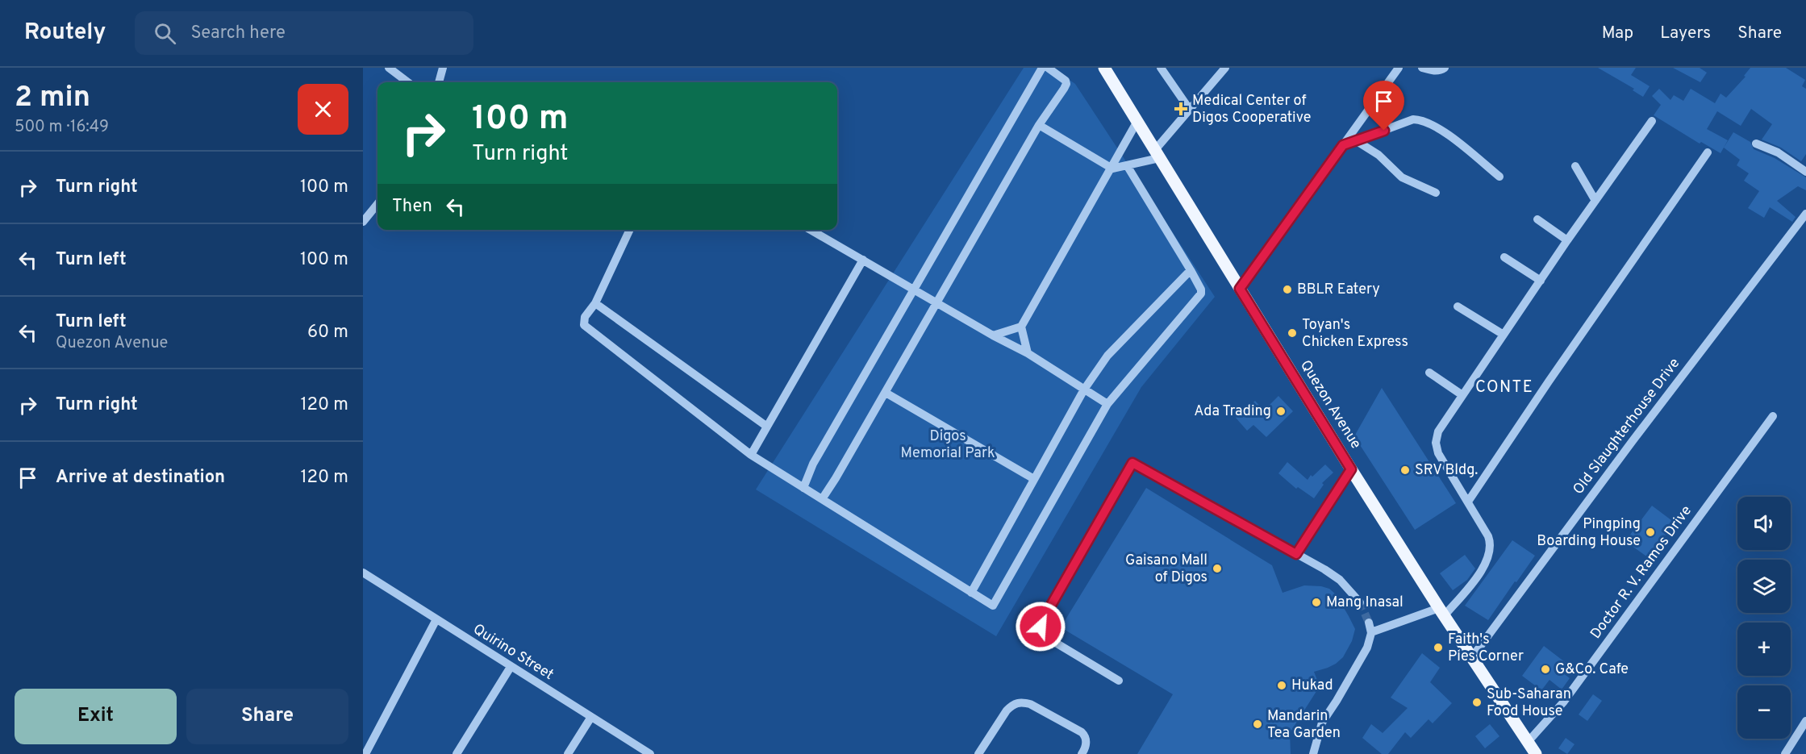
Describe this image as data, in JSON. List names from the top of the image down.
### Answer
{
  "streets": {
    "main road": ["Quezon Avenue"],
    "street": ["Old Slaughterhouse Drive", "Doctor R. V. Ramos Drive", "Quirino Street"]
  },
  "crossings": [
    ["Quezon Avenue", "Old Slaughterhouse Drive"],
    ["Quezon Avenue", "Doctor R. V. Ramos Drive"]
  ],
  "districts": ["CONTE"],
  "parks": ["Digos Memorial Park"],
  "places": {
    "health": ["Medical Center of Digos Cooperative"],
    "other": [
      "BBLR Eatery",
      "Toyan's Chicken Express",
      "Ada Trading",
      "SRV Bldg.",
      "Pingping Boarding House",
      "Gaisano Mall of Digos",
      "Mang Inasal",
      "Faith's Pies Corner",
      "G&Co. Cafe",
      "Hukad",
      "Sub-Saharan Food House",
      "Mandarin Tea Garden"
    ]
  },
  "page": {
    "header": "Routely",
    "search": "Search here",
    "nav": ["Map", "Layers", "Share"],
    "heading": ["2 min", "500 m · 16:49"],
    "turn": ["100 m", "Turn right"],
    "list": [
      {
        "name": "Turn right",
        "value": "100 m"
      },
      {
        "name": "Turn left",
        "value": "100 m"
      },
      {
        "name": "Turn left",
        "note": "Quezon Avenue",
        "value": "60 m"
      },
      {
        "name": "Turn right",
        "value": "120 m"
      },
      {
        "name": "Arrive at destination",
        "value": "120 m"
      }
    ],
    "then": "Then",
    "map_buttons": ["+", "−"],
    "buttons": ["Exit", "Share"]
  }
}
